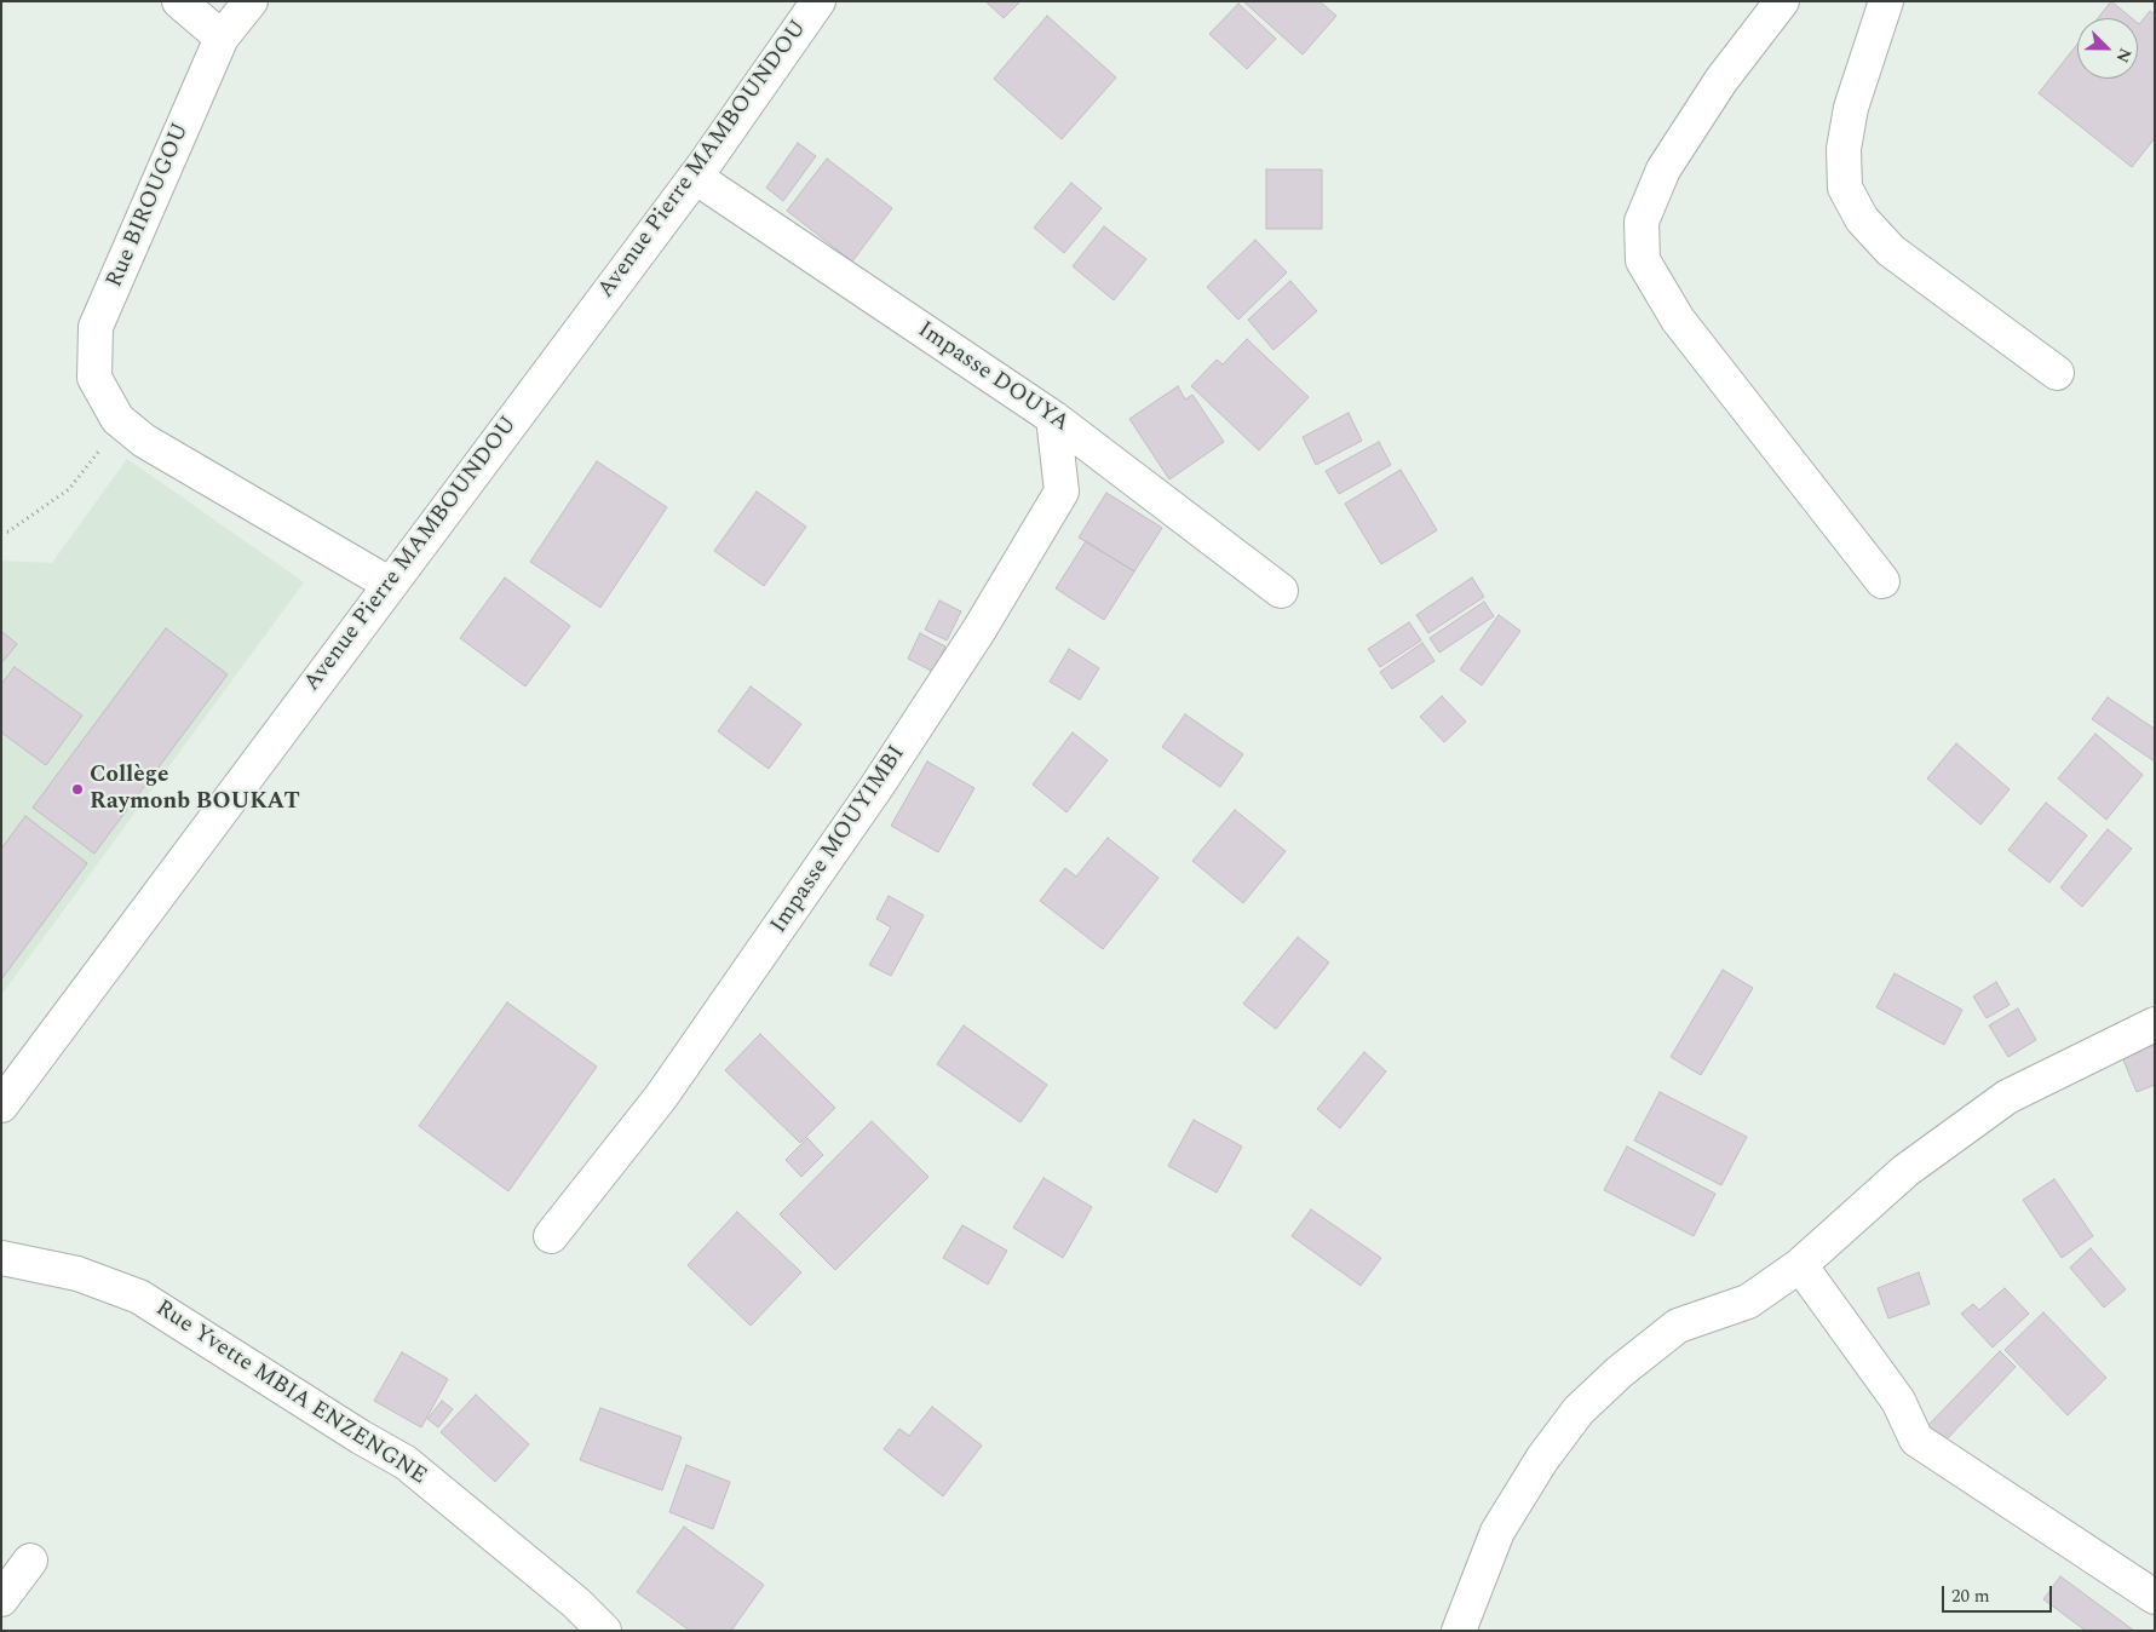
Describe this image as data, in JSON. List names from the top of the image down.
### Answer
{
  "streets": {
    "street": [
      "Avenue Pierre MAMBOUNDOU",
      "Rue BIROUGOU",
      "Impasse DOUYA",
      "Impasse MOUYIMBI",
      "Rue Yvette MBIA ENZENGNE"
    ]
  },
  "crossings": [
    ["Avenue Pierre MAMBOUNDOU", "Impasse DOUYA"],
    ["Impasse DOUYA", "Impasse MOUYIMBI"]
  ],
  "places": ["Collège Raymonb BOUKAT"],
  "scale_bar": "20 m",
  "north": "bottom right"
}
